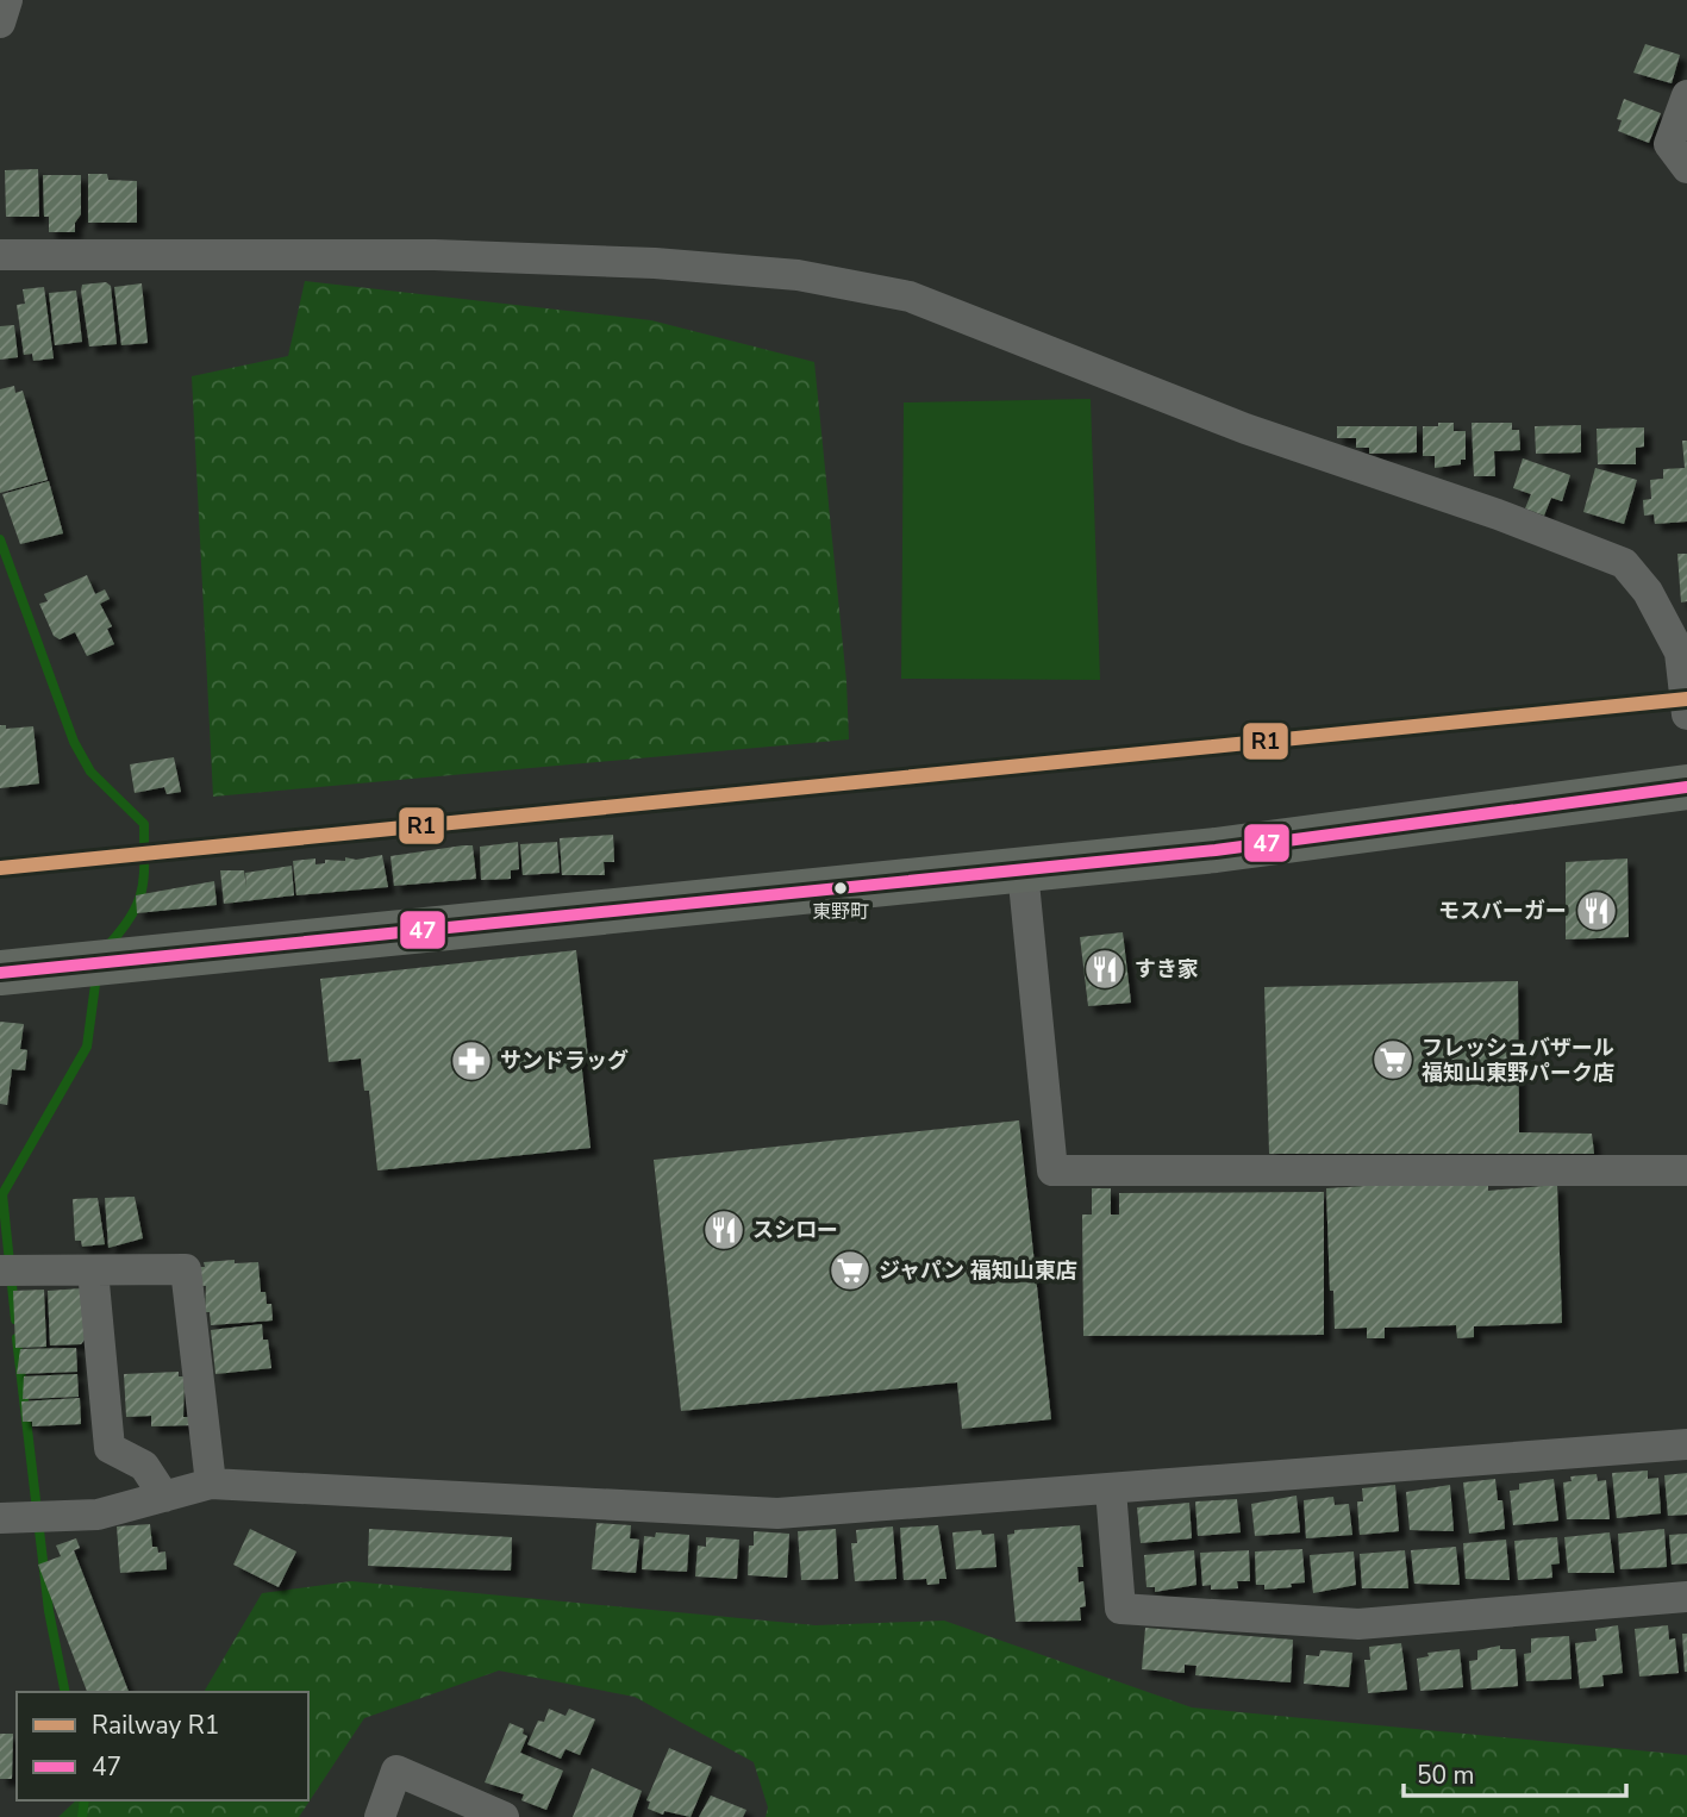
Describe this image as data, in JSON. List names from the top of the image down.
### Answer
{
  "places": {
    "other": ["東野町"],
    "restaurant": ["モスバーガー", "すき家", "スシロー"],
    "supermarket": ["フレッシュバザール 福知山東野パーク店", "ジャパン 福知山東店"],
    "pharmacy": ["サンドラッグ"]
  },
  "lines": ["rail line R1", "transit line 47"],
  "legend": ["Railway R1", "47"],
  "scale_bar": "50 m"
}
